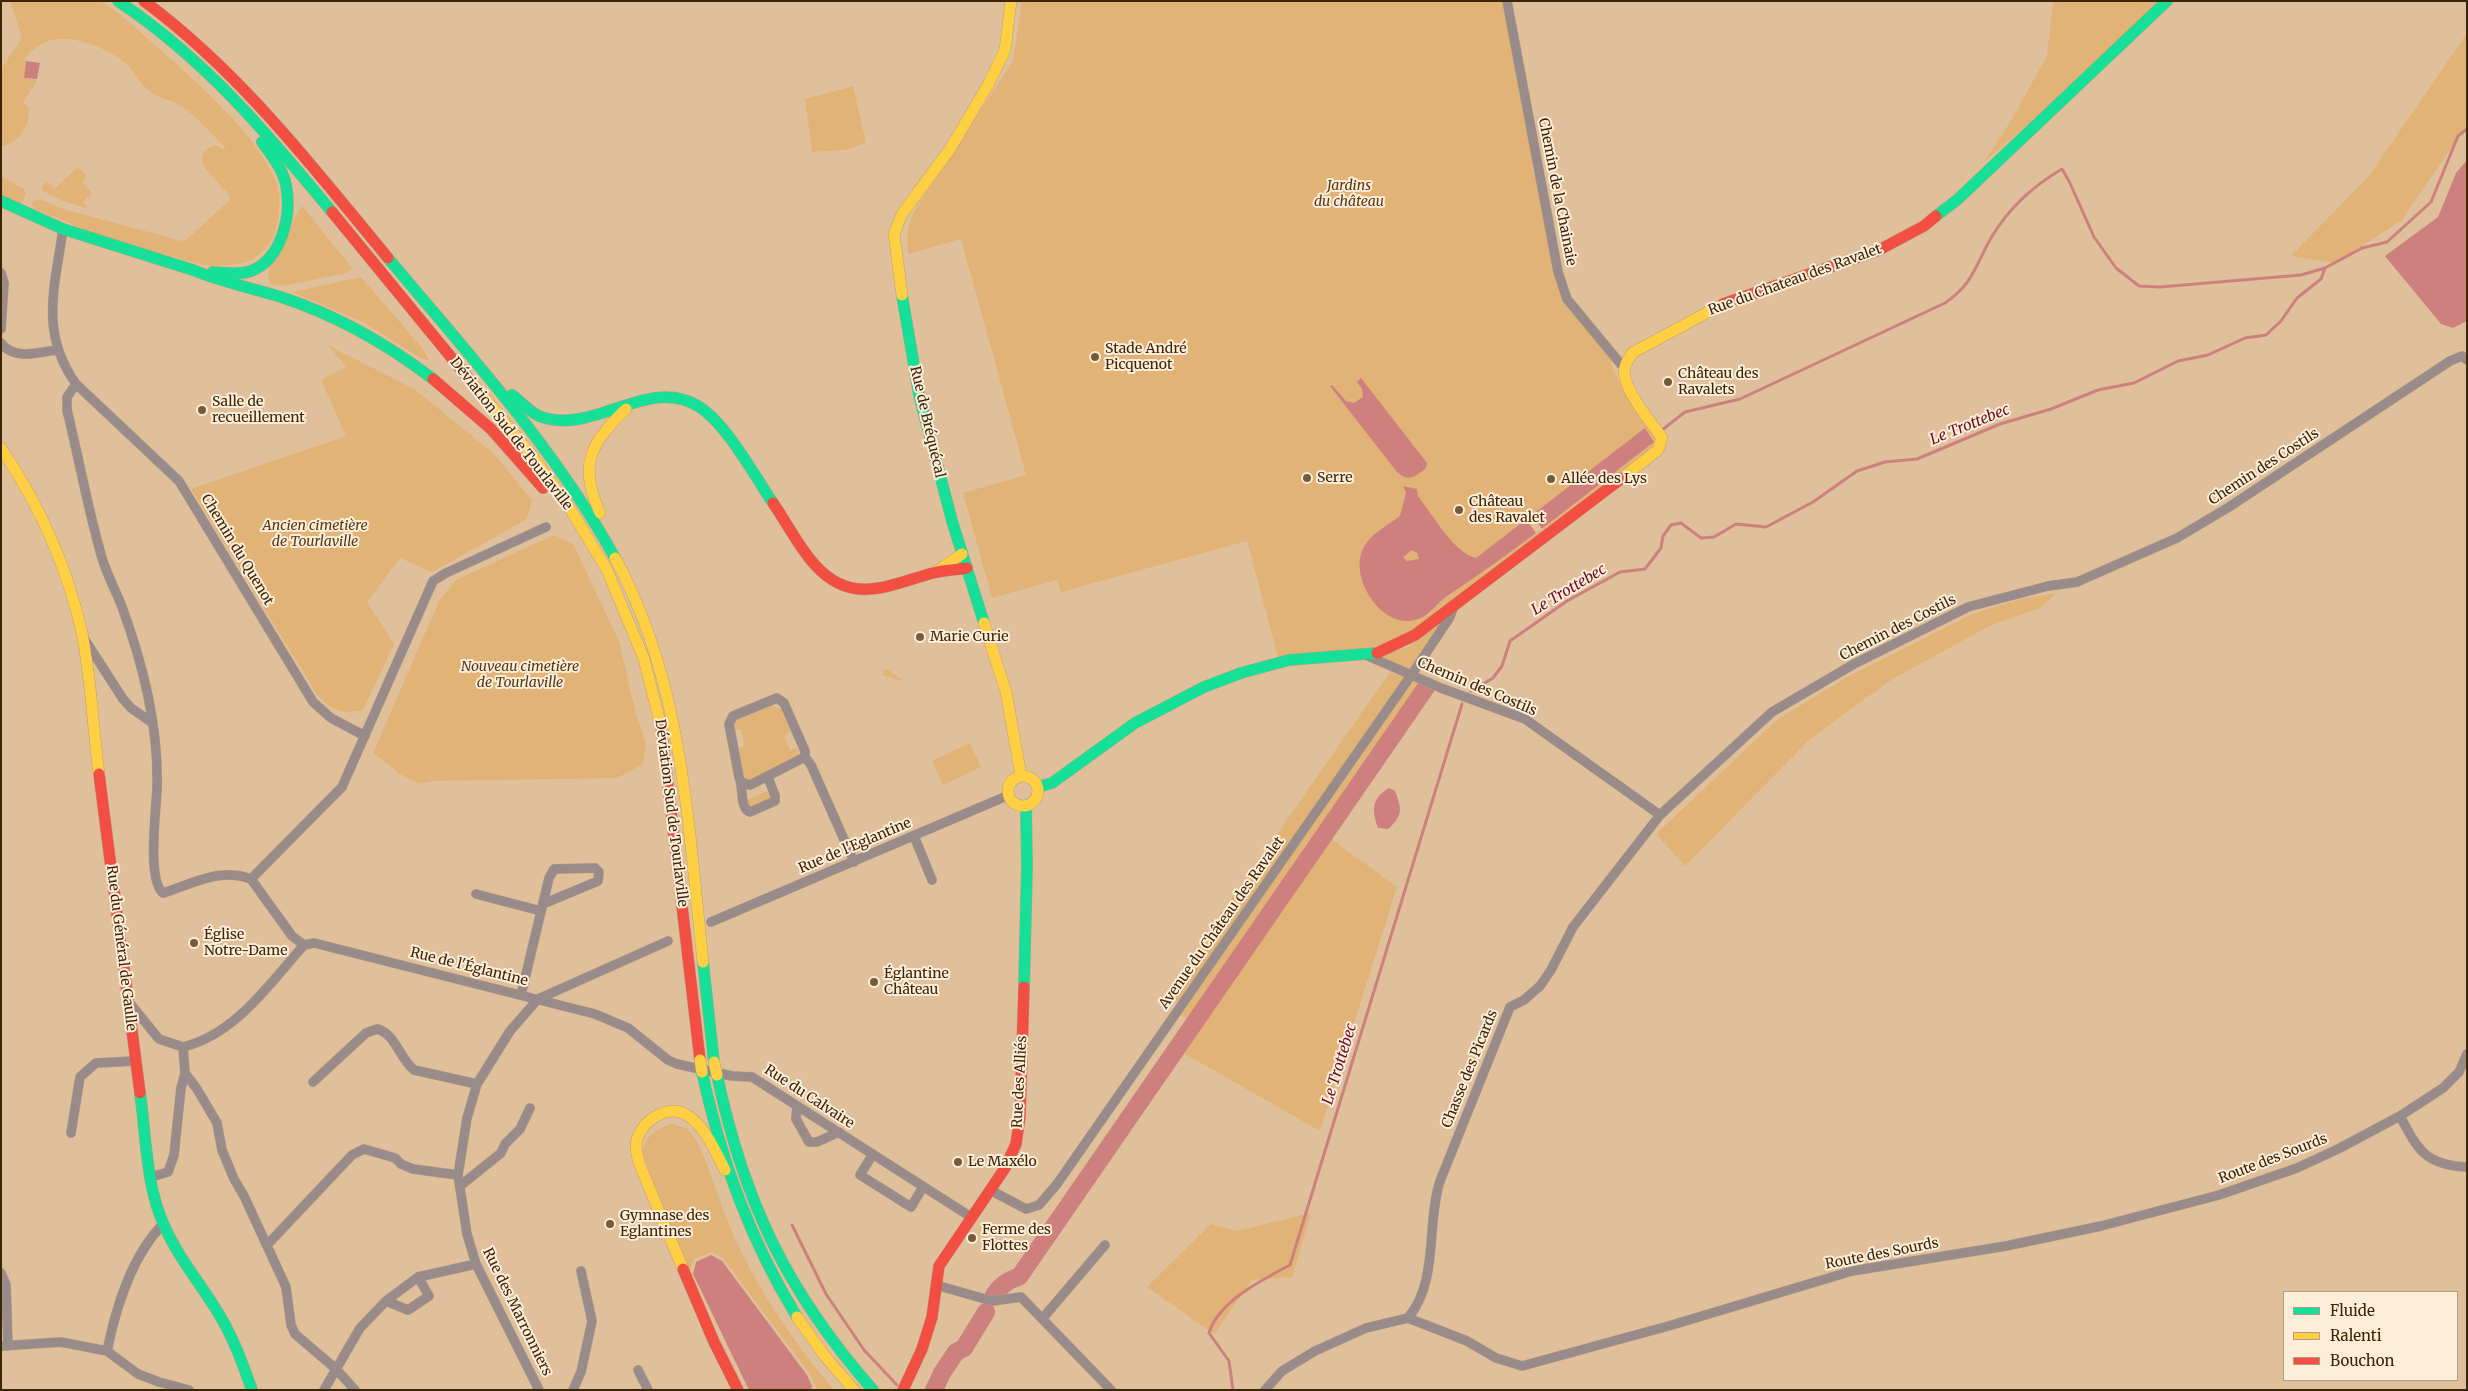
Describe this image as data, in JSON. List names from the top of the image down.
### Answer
{
  "streets": {
    "main road": [
      "Rue du Chateau des Ravalet",
      "Rue de Bréquécal",
      "Déviation Sud de Tourlaville",
      "Rue du Général de Gaulle",
      "Rue des Alliés"
    ],
    "street": [
      "Chemin de la Chainaie",
      "Chemin des Costils",
      "Chemin du Quenot",
      "Rue de l'Eglantine",
      "Avenue du Château des Ravalet",
      "Rue de l'Églantine",
      "Chasse des Picards",
      "Rue du Calvaire",
      "Route des Sourds",
      "Rue des Marronniers"
    ]
  },
  "crossings": [
    ["Chemin de la Chainaie", "Rue du Chateau des Ravalet"],
    ["Rue de Bréquécal", "Rue de l'Eglantine"],
    ["Rue de Bréquécal", "Rue des Alliés"],
    ["Chemin des Costils", "Avenue du Château des Ravalet"],
    ["Chemin des Costils", "Chasse des Picards"],
    ["Rue de l'Eglantine", "Rue des Alliés"],
    ["Avenue du Château des Ravalet", "Rue des Alliés"],
    ["Rue de l'Églantine", "Rue du Calvaire"],
    ["Rue de l'Églantine", "Rue des Marronniers"],
    ["Chasse des Picards", "Route des Sourds"],
    ["Rue des Alliés", "Rue du Calvaire"],
    ["Rue du Calvaire", "Rue des Marronniers"]
  ],
  "water": ["Le Trottebec"],
  "parks": ["Jardins du château", "Ancien cimetière de Tourlaville", "Nouveau cimetière de Tourlaville"],
  "places": [
    "Stade André Picquenot",
    "Château des Ravalets",
    "Salle de recueillement",
    "Serre",
    "Allée des Lys",
    "Château des Ravalet",
    "Marie Curie",
    "Église Notre-Dame",
    "Églantine Château",
    "Le Maxélo",
    "Gymnase des Eglantines",
    "Ferme des Flottes"
  ],
  "legend": ["Fluide", "Ralenti", "Bouchon"]
}
